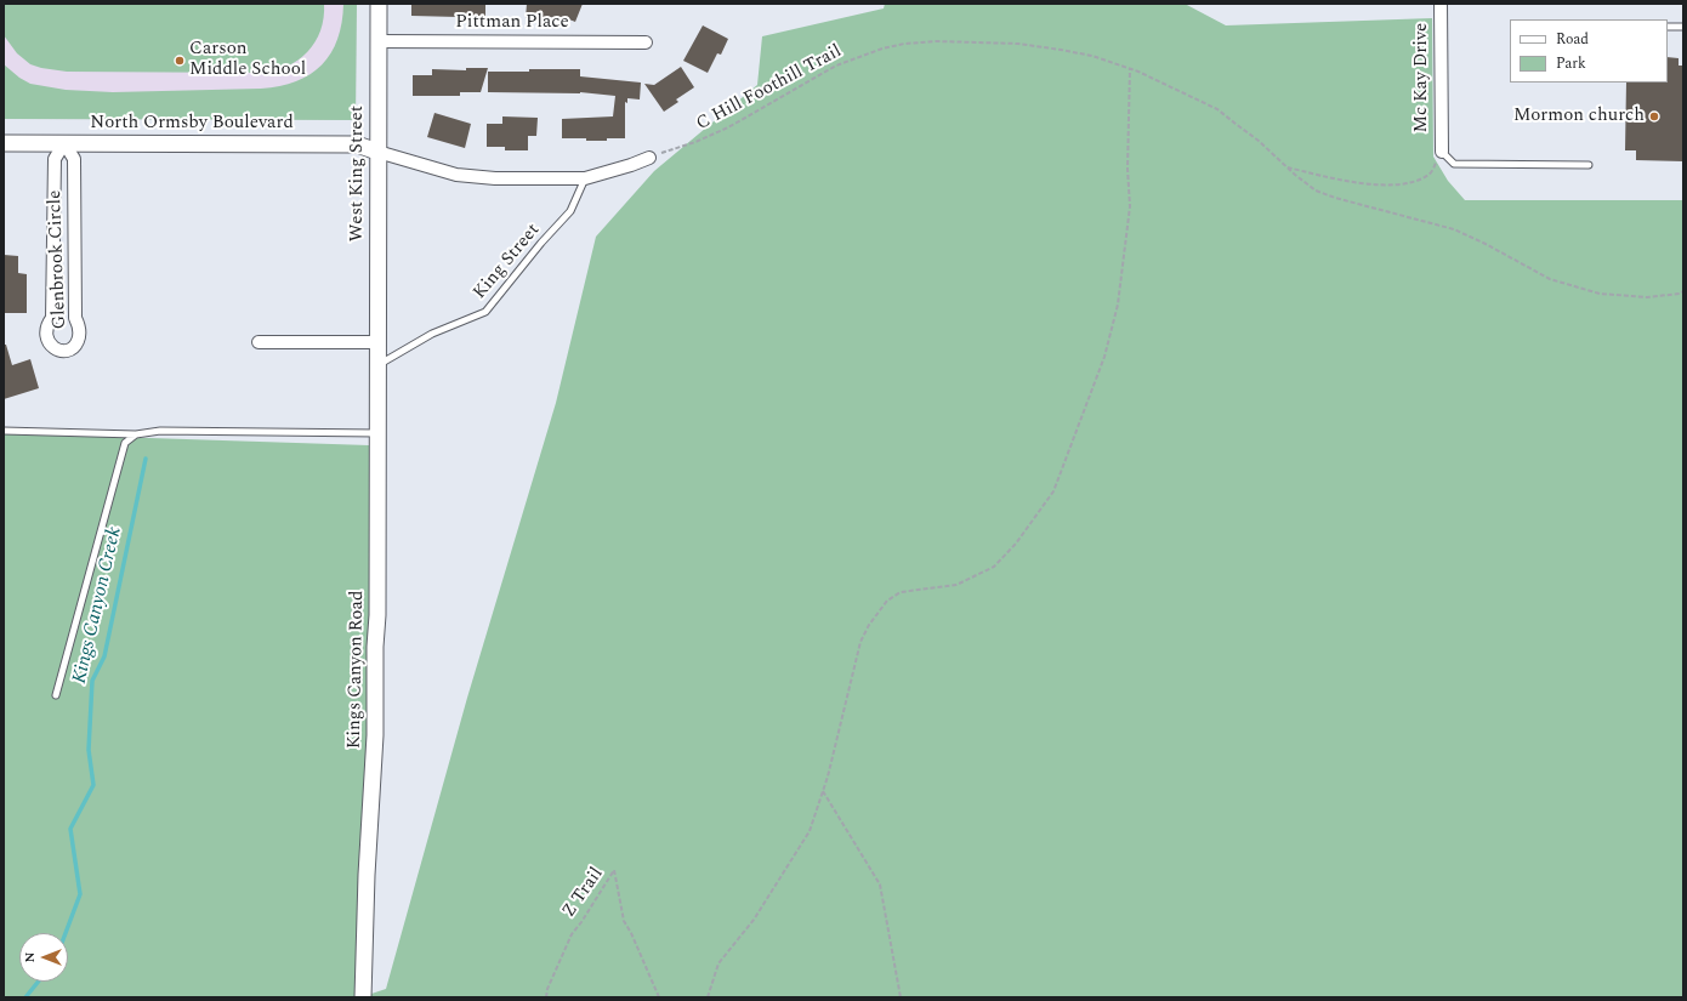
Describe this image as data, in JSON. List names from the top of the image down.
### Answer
{
  "streets": {
    "street": [
      "Pittman Place",
      "Mc Kay Drive",
      "North Ormsby Boulevard",
      "West King Street",
      "Glenbrook Circle",
      "Kings Canyon Road"
    ],
    "lane": ["King Street"],
    "path": ["C Hill Foothill Trail", "Z Trail"]
  },
  "crossings": [
    ["Pittman Place", "West King Street"],
    ["North Ormsby Boulevard", "West King Street"],
    ["North Ormsby Boulevard", "Glenbrook Circle"],
    ["West King Street", "Kings Canyon Road"],
    ["King Street", "Kings Canyon Road"]
  ],
  "water": ["Kings Canyon Creek"],
  "places": ["Carson Middle School", "Mormon church"],
  "legend": ["Road", "Park"],
  "north": "left"
}
